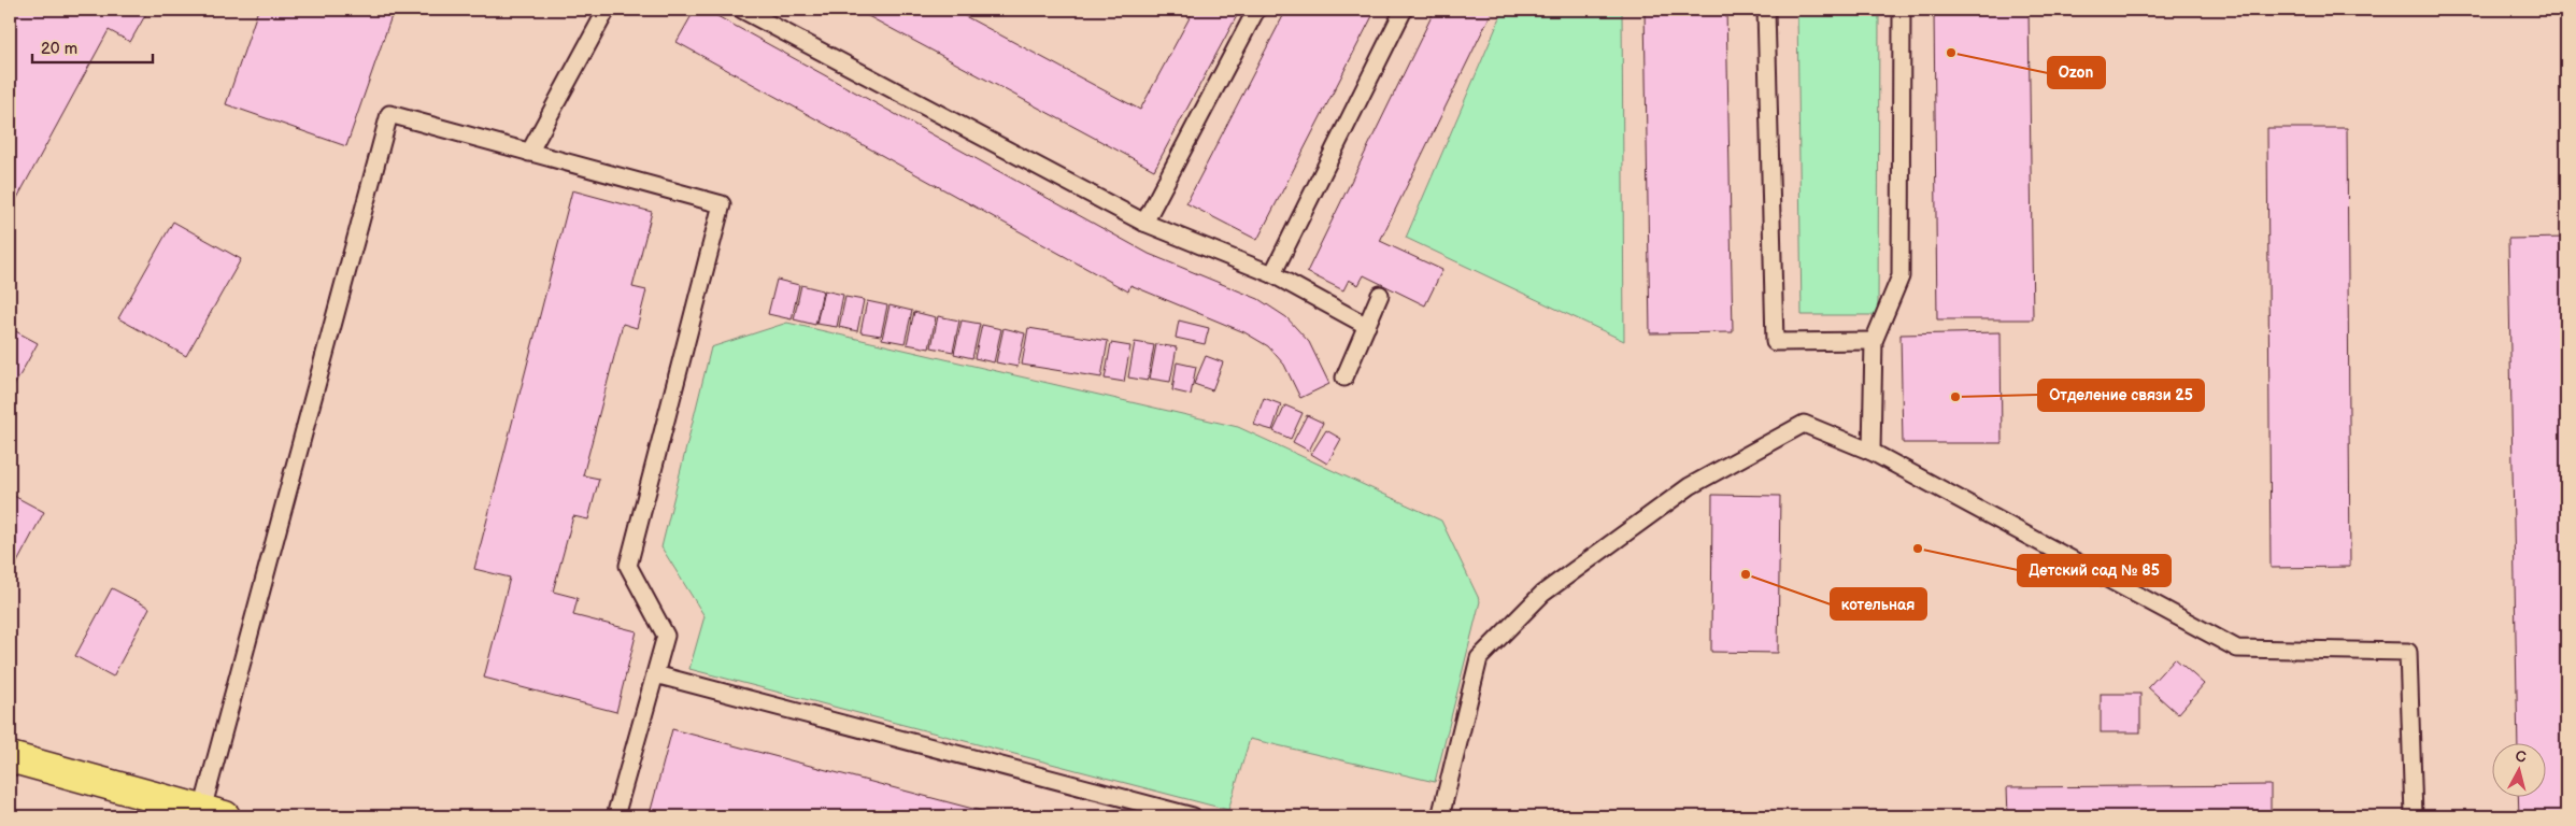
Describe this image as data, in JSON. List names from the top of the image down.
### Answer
{
  "places": [
    "Ozon",
    "Отделение связи 25",
    "Детский сад № 85",
    "котельная"
  ],
  "scale_bar": "20 m",
  "north": "top"
}
